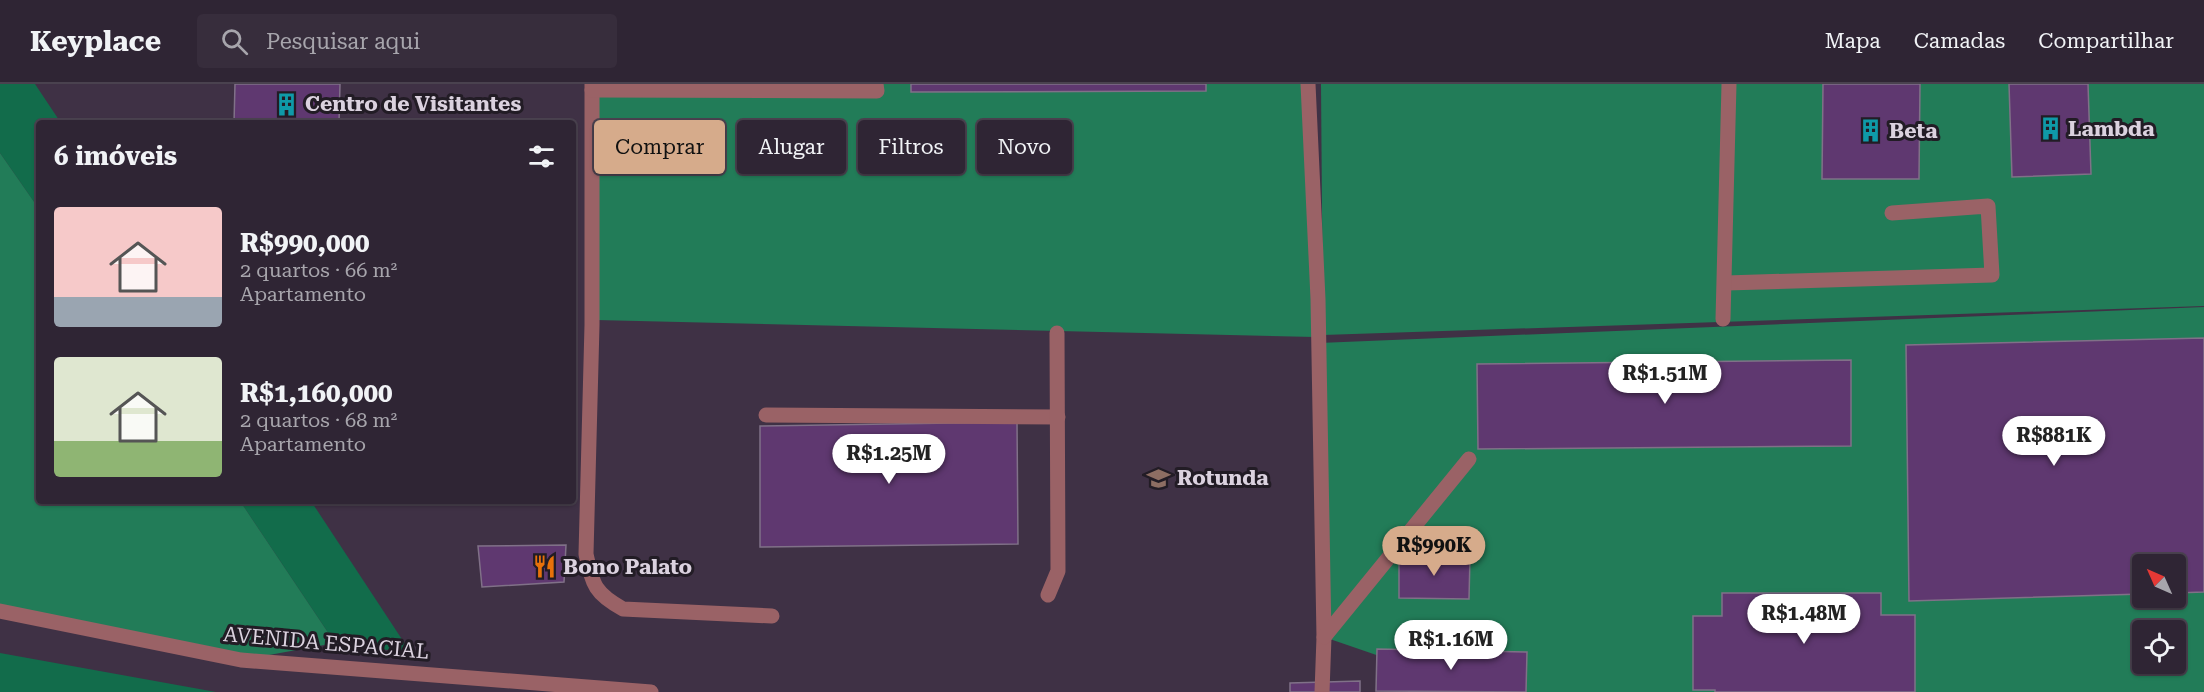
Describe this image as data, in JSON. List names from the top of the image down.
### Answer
{
  "streets": {
    "lane": ["AVENIDA ESPACIAL"]
  },
  "places": {
    "building": ["Centro de Visitantes", "Lambda", "Beta"],
    "school or university": ["Rotunda"],
    "restaurant": ["Bono Palato"]
  },
  "north": "top left",
  "page": {
    "header": "Keyplace",
    "search": "Pesquisar aqui",
    "nav": ["Mapa", "Camadas", "Compartilhar"],
    "chip": [
      "Comprar",
      "Alugar",
      "Filtros",
      "Novo"
    ],
    "heading": "6 imóveis",
    "list": [
      {
        "name": "R$990,000",
        "note": "2 quartos · 66 m² · Apartamento"
      },
      {
        "name": "R$1,160,000",
        "note": "2 quartos · 68 m² · Apartamento"
      }
    ],
    "price": [
      "R$1.51M",
      "R$881K",
      "R$1.25M",
      "R$990K",
      "R$1.48M",
      "R$1.16M"
    ]
  }
}
